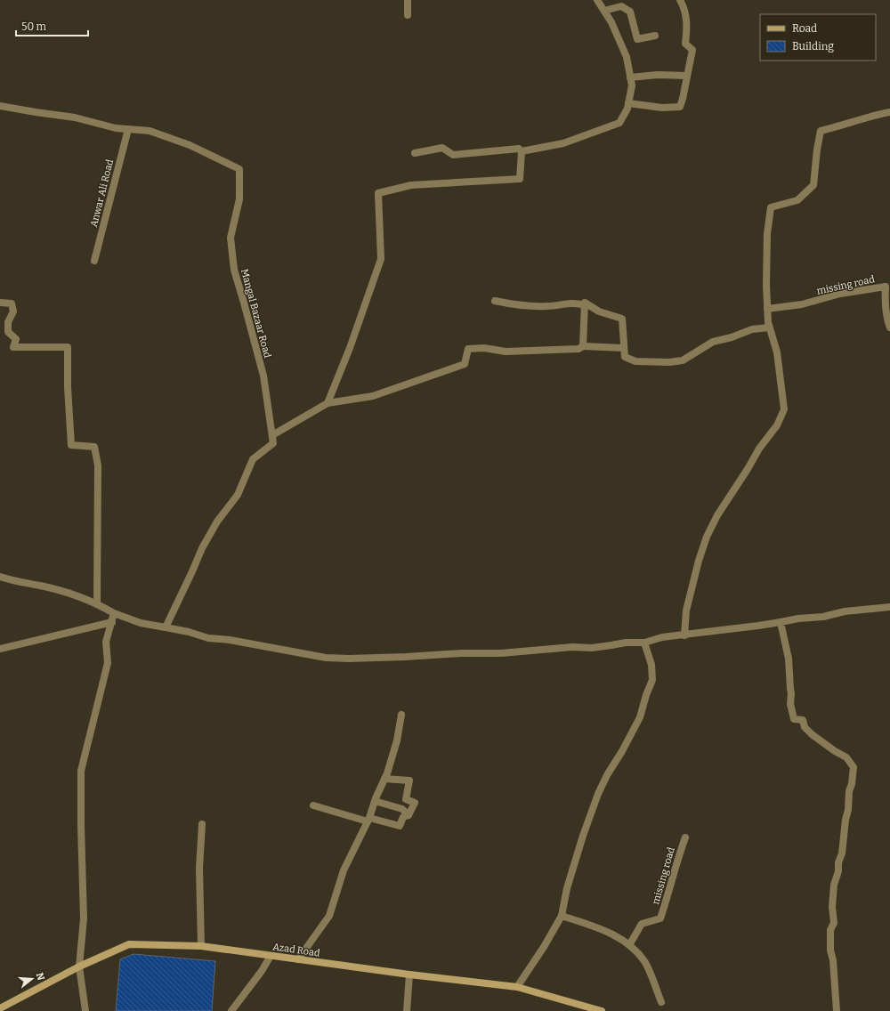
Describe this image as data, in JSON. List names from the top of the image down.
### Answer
{
  "streets": {
    "main road": ["Azad Road"],
    "street": ["Anwar Ali Road", "missing road", "Mangal Bazaar Road"]
  },
  "crossings": [
    ["Anwar Ali Road", "Mangal Bazaar Road"]
  ],
  "legend": ["Road", "Building"],
  "scale_bar": "50 m",
  "north": "right"
}
